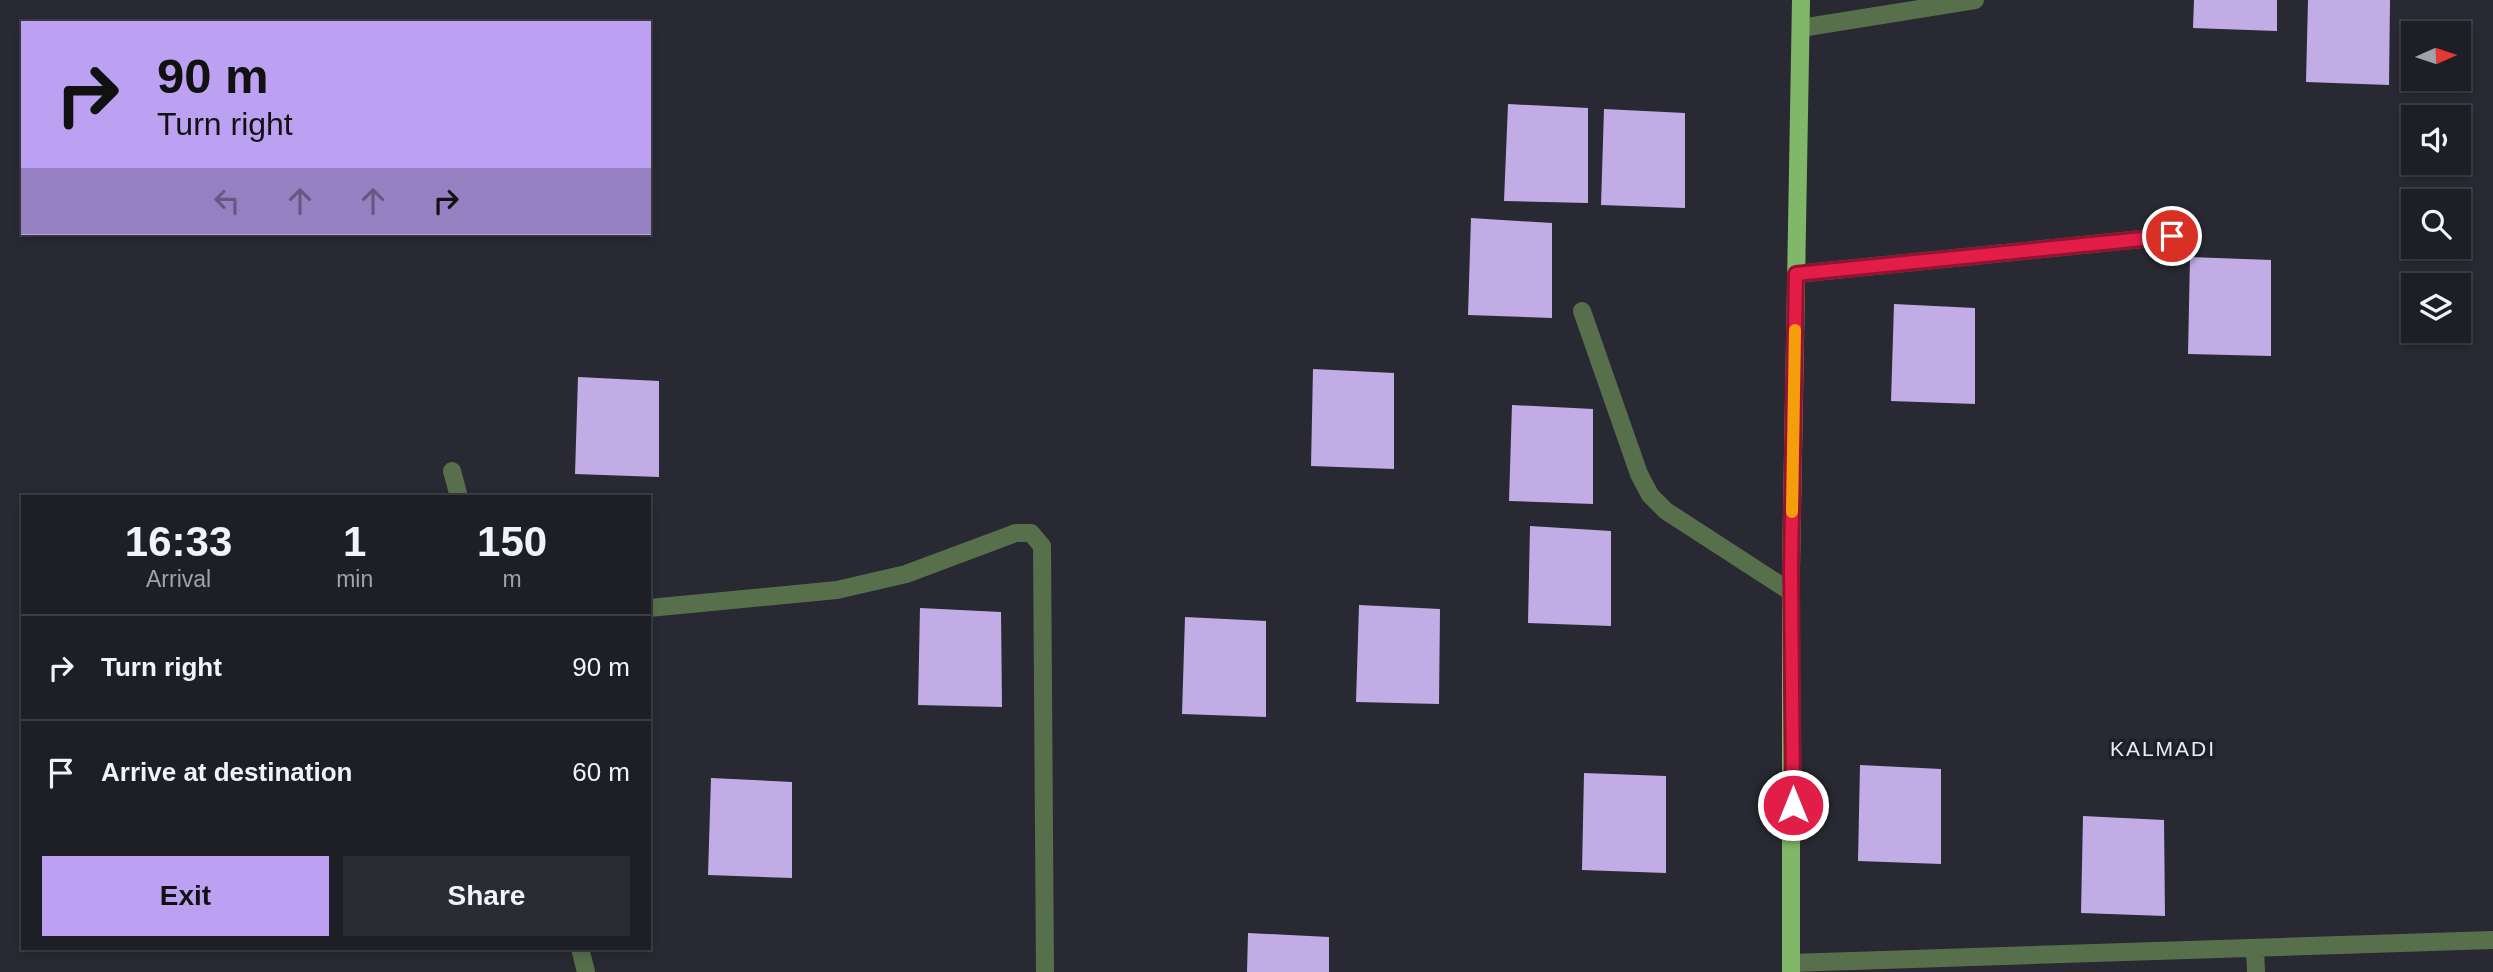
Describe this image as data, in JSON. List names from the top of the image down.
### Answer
{
  "districts": ["KALMADI"],
  "north": "right",
  "page": {
    "turn": ["90 m", "Turn right"],
    "eta": [
      "16:33",
      "Arrival",
      "1",
      "min",
      "150",
      "m"
    ],
    "list": [
      {
        "name": "Turn right",
        "value": "90 m"
      },
      {
        "name": "Arrive at destination",
        "value": "60 m"
      }
    ],
    "buttons": ["Exit", "Share"]
  }
}
